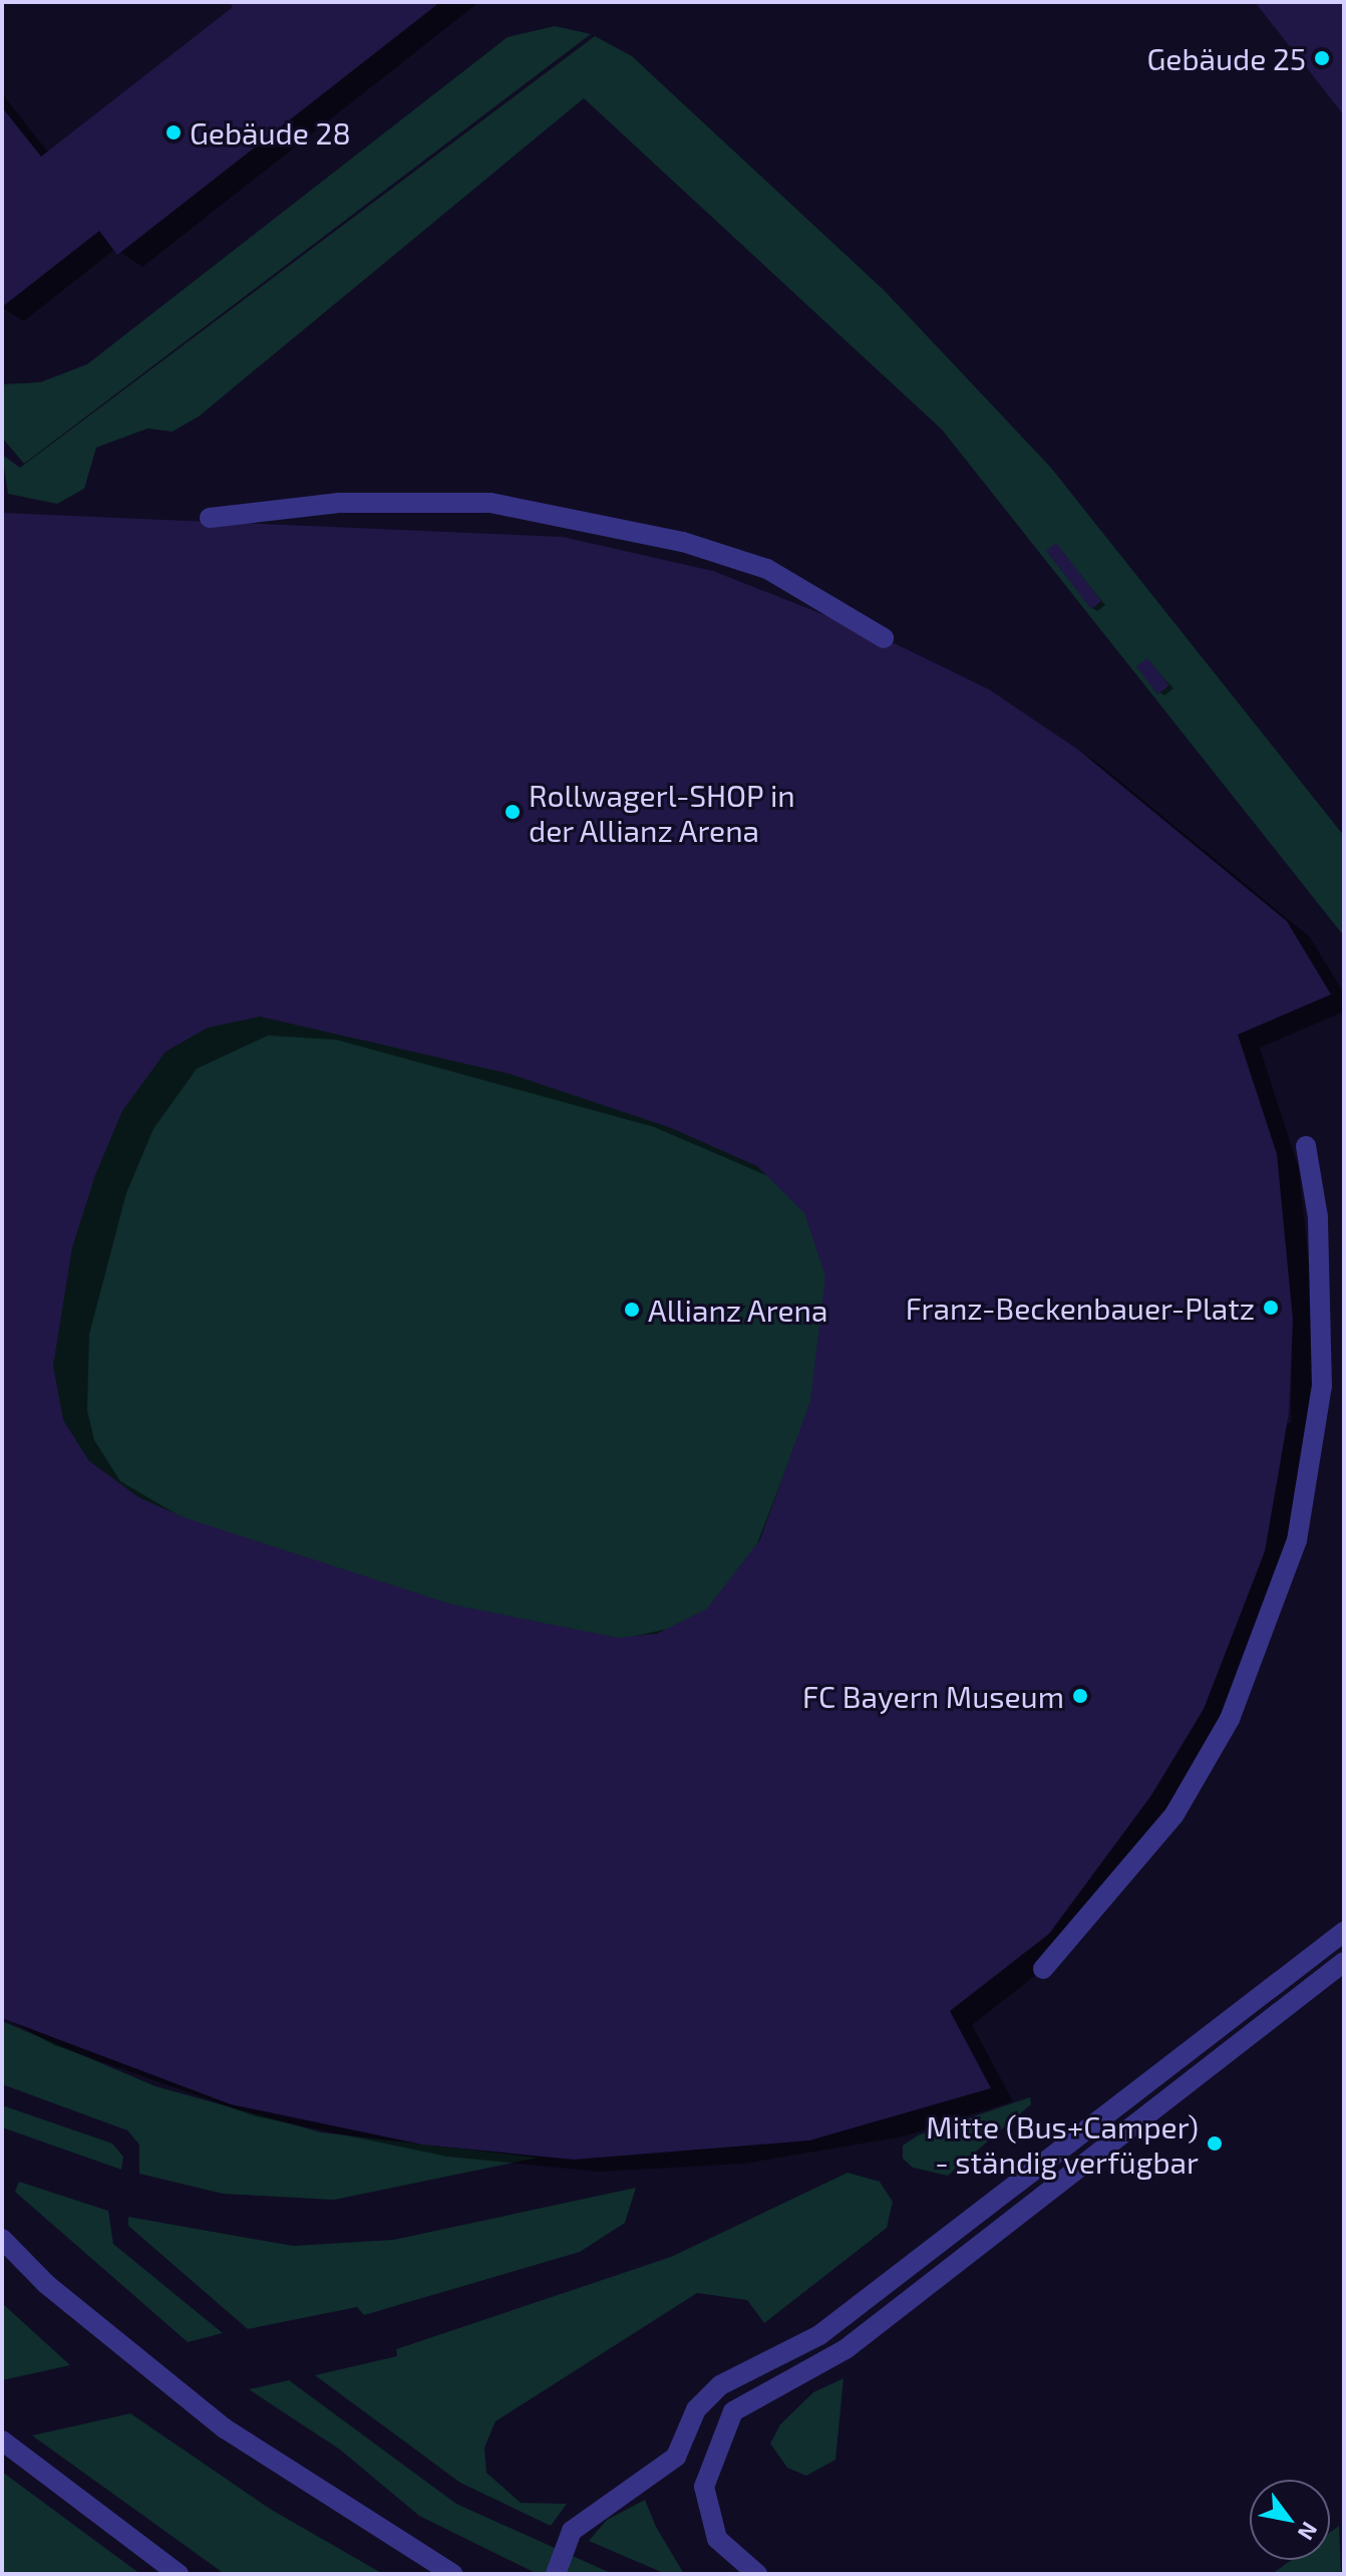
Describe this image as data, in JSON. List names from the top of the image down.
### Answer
{
  "places": [
    "Gebäude 25",
    "Gebäude 28",
    "Rollwagerl-SHOP in der Allianz Arena",
    "Franz-Beckenbauer-Platz",
    "Allianz Arena",
    "FC Bayern Museum",
    "Mitte (Bus+Camper) - ständig verfügbar"
  ],
  "north": "bottom right"
}
